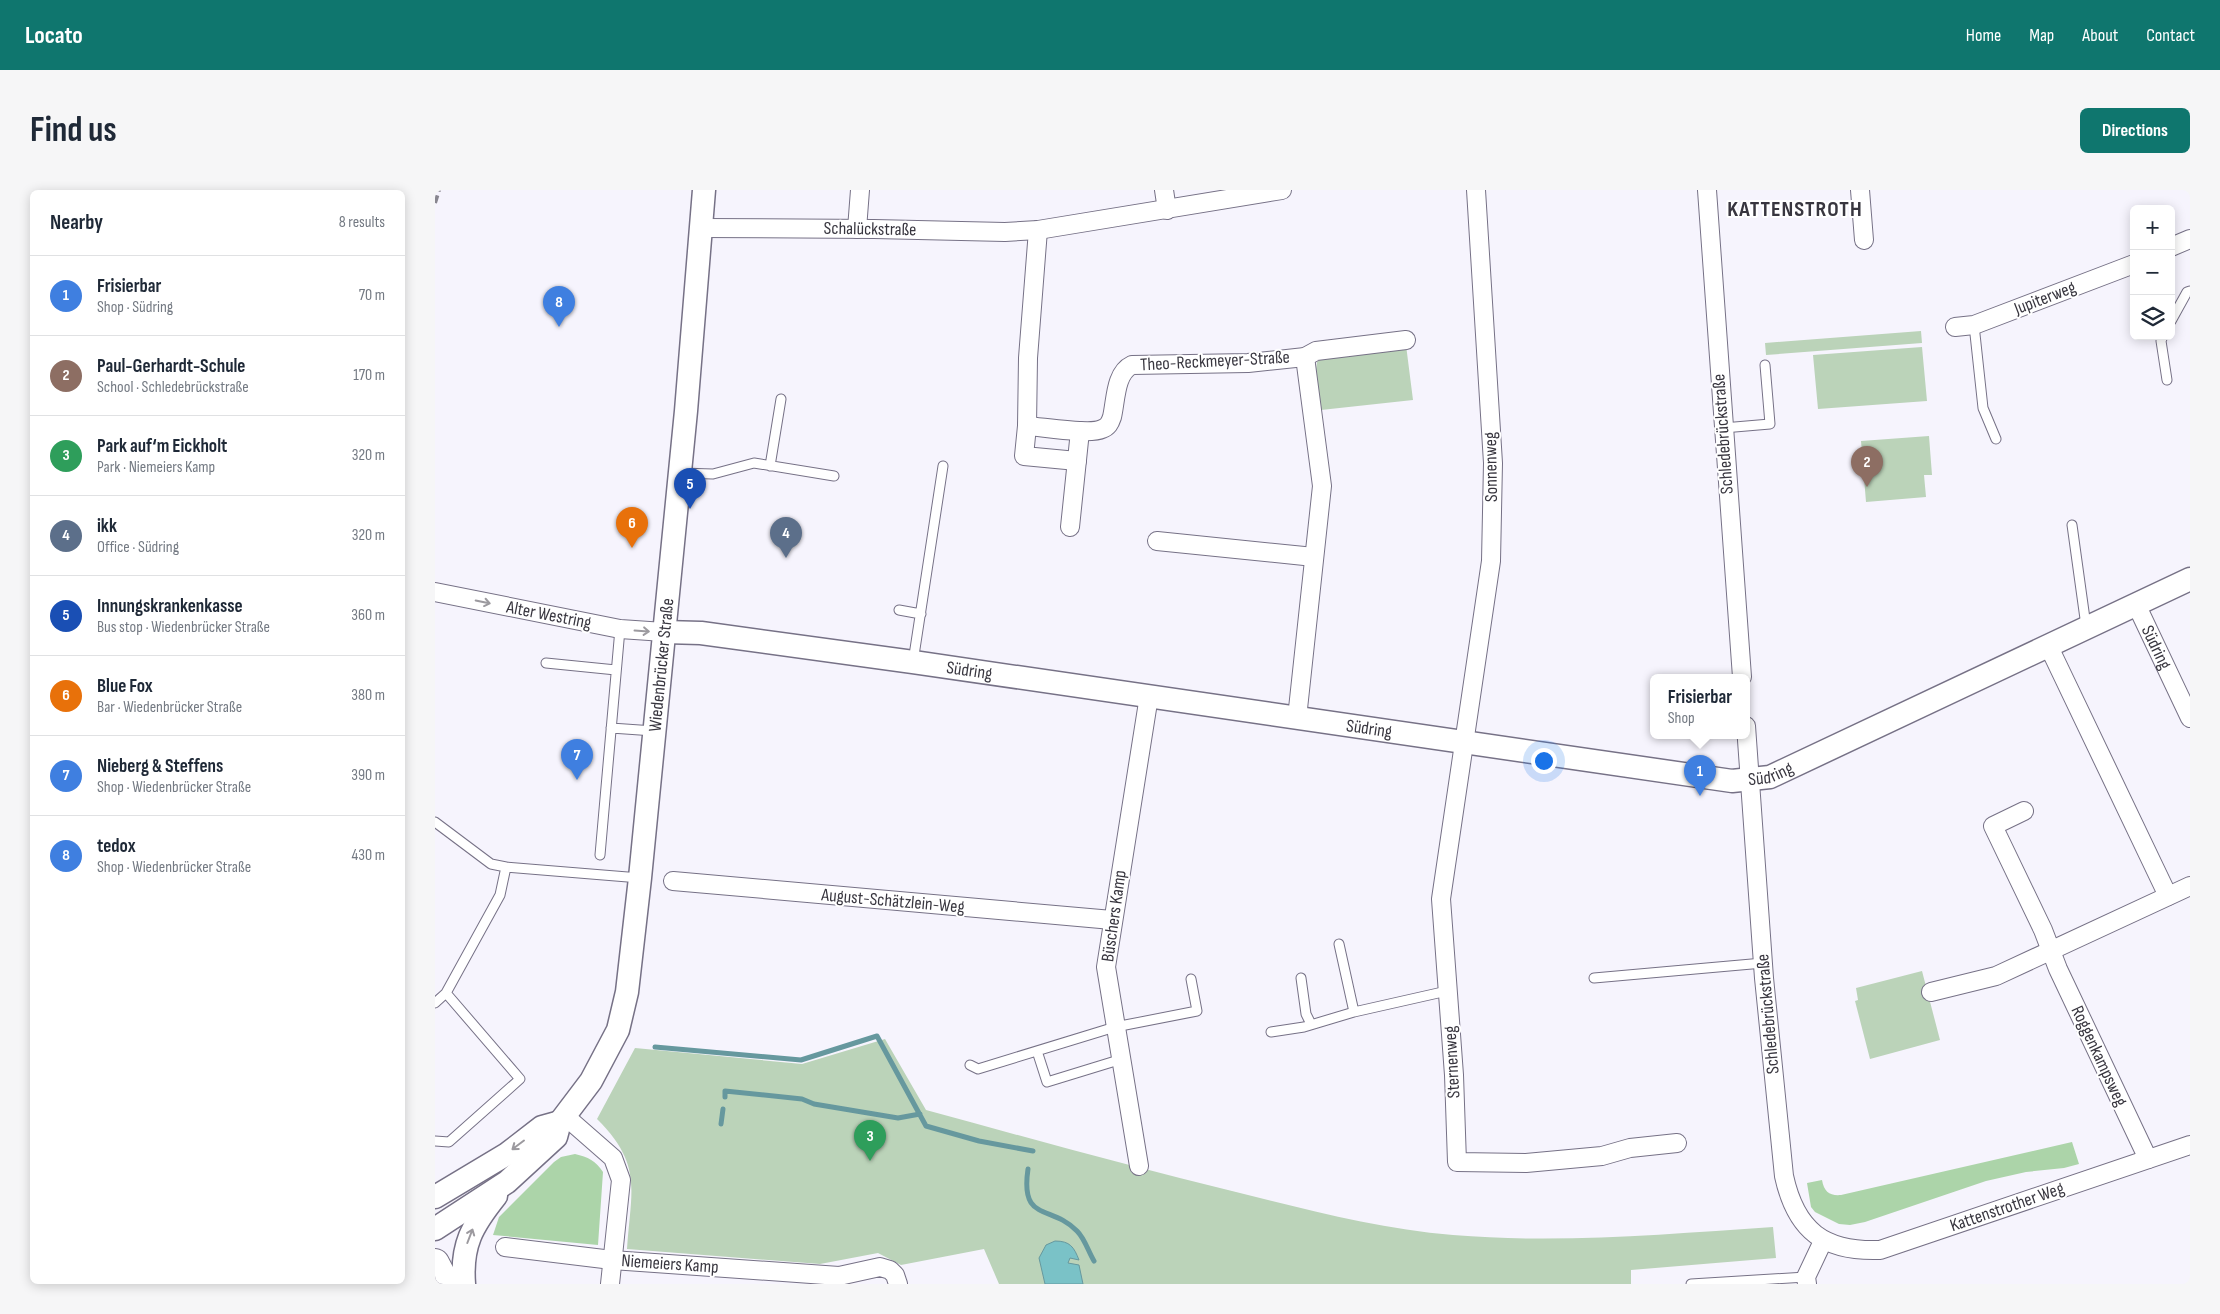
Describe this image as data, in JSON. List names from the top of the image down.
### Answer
{
  "streets": {
    "street": [
      "Schalückstraße",
      "Jupiterweg",
      "Theo-Reckmeyer-Straße",
      "Schledebrückstraße",
      "Sonnenweg",
      "Alter Westring",
      "Südring",
      "Wiedenbrücker Straße",
      "August-Schätzlein-Weg",
      "Büschers Kamp",
      "Roggenkampsweg",
      "Sternenweg",
      "Kattenstrother Weg",
      "Niemeiers Kamp"
    ]
  },
  "crossings": [
    ["Schalückstraße", "Wiedenbrücker Straße"],
    ["Theo-Reckmeyer-Straße", "Südring"],
    ["Schledebrückstraße", "Südring"],
    ["Schledebrückstraße", "Kattenstrother Weg"],
    ["Sonnenweg", "Südring"],
    ["Sonnenweg", "Sternenweg"],
    ["Alter Westring", "Südring"],
    ["Alter Westring", "Wiedenbrücker Straße"],
    ["Südring", "Wiedenbrücker Straße"],
    ["Südring", "Büschers Kamp"],
    ["Südring", "Sternenweg"],
    ["August-Schätzlein-Weg", "Büschers Kamp"],
    ["Roggenkampsweg", "Kattenstrother Weg"]
  ],
  "one_way": ["Alter Westring"],
  "districts": ["KATTENSTROTH"],
  "page": {
    "header": "Locato",
    "nav": [
      "Home",
      "Map",
      "About",
      "Contact"
    ],
    "buttons": "Directions",
    "title": "Find us",
    "heading": ["Nearby", "8 results"],
    "map_buttons": ["+", "−"],
    "list": [
      {
        "mark": "1",
        "name": "Frisierbar",
        "note": "Shop · Südring",
        "value": "70 m"
      },
      {
        "mark": "2",
        "name": "Paul-Gerhardt-Schule",
        "note": "School · Schledebrückstraße",
        "value": "170 m"
      },
      {
        "mark": "3",
        "name": "Park auf‘m Eickholt",
        "note": "Park · Niemeiers Kamp",
        "value": "320 m"
      },
      {
        "mark": "4",
        "name": "ikk",
        "note": "Office · Südring",
        "value": "320 m"
      },
      {
        "mark": "5",
        "name": "Innungskrankenkasse",
        "note": "Bus stop · Wiedenbrücker Straße",
        "value": "360 m"
      },
      {
        "mark": "6",
        "name": "Blue Fox",
        "note": "Bar · Wiedenbrücker Straße",
        "value": "380 m"
      },
      {
        "mark": "7",
        "name": "Nieberg & Steffens",
        "note": "Shop · Wiedenbrücker Straße",
        "value": "390 m"
      },
      {
        "mark": "8",
        "name": "tedox",
        "note": "Shop · Wiedenbrücker Straße",
        "value": "430 m"
      }
    ],
    "pins": [
      "8",
      "2",
      "5",
      "6",
      "4",
      "7",
      "1",
      "3"
    ],
    "popup": ["Frisierbar", "Shop"]
  }
}
